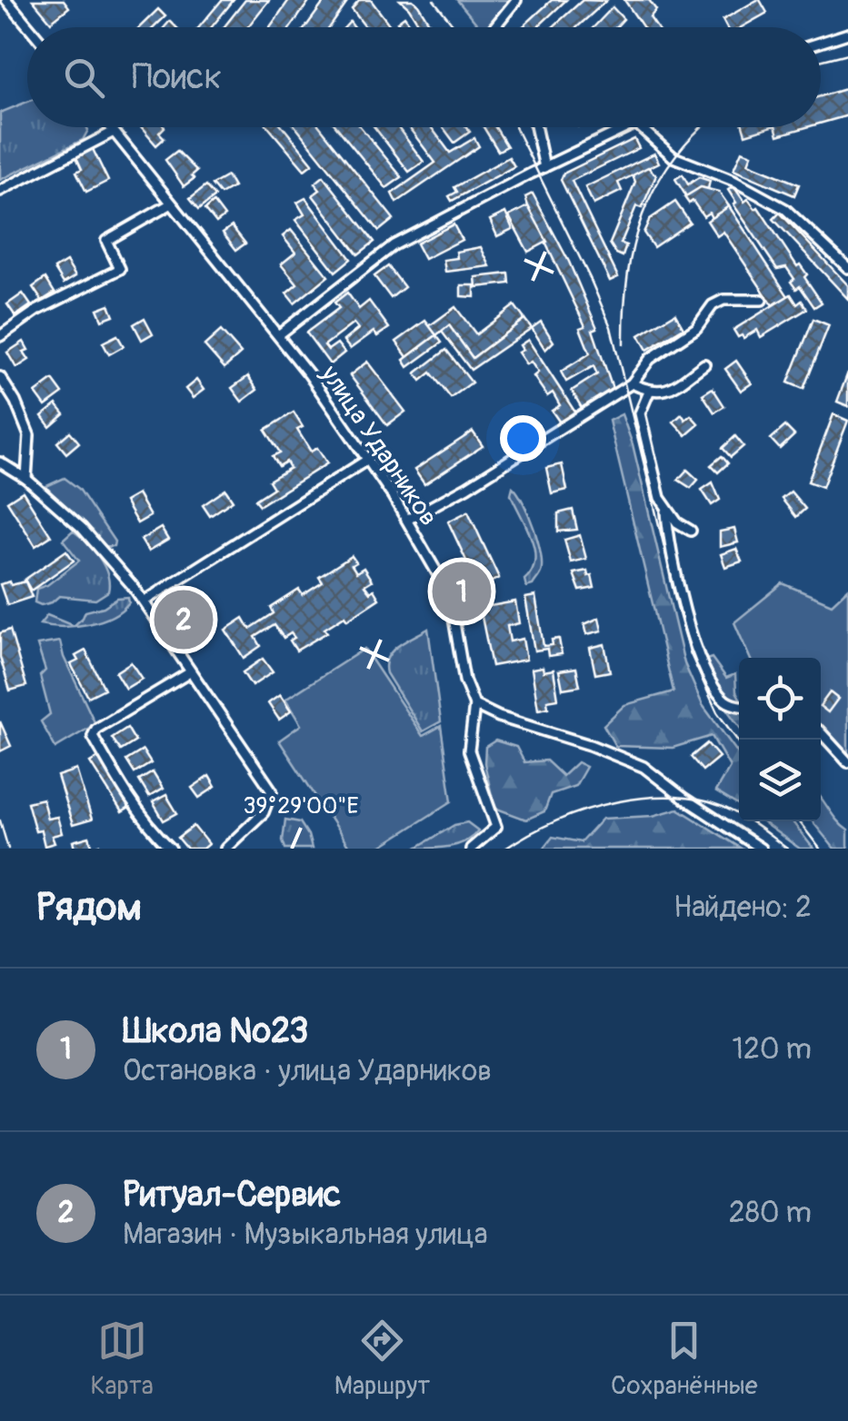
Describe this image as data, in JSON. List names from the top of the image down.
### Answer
{
  "streets": {
    "street": ["улица Ударников"]
  },
  "page": {
    "search": "Поиск",
    "pins": ["1", "2"],
    "heading": ["Рядом", "Найдено: 2"],
    "list": [
      {
        "mark": "1",
        "name": "Школа №23",
        "note": "Остановка · улица Ударников",
        "value": "120 m"
      },
      {
        "mark": "2",
        "name": "Ритуал-Сервис",
        "note": "Магазин · Музыкальная улица",
        "value": "280 m"
      }
    ],
    "nav": ["Карта", "Маршрут", "Сохранённые"]
  },
  "coordinates": ["39°29'00\"E"]
}
